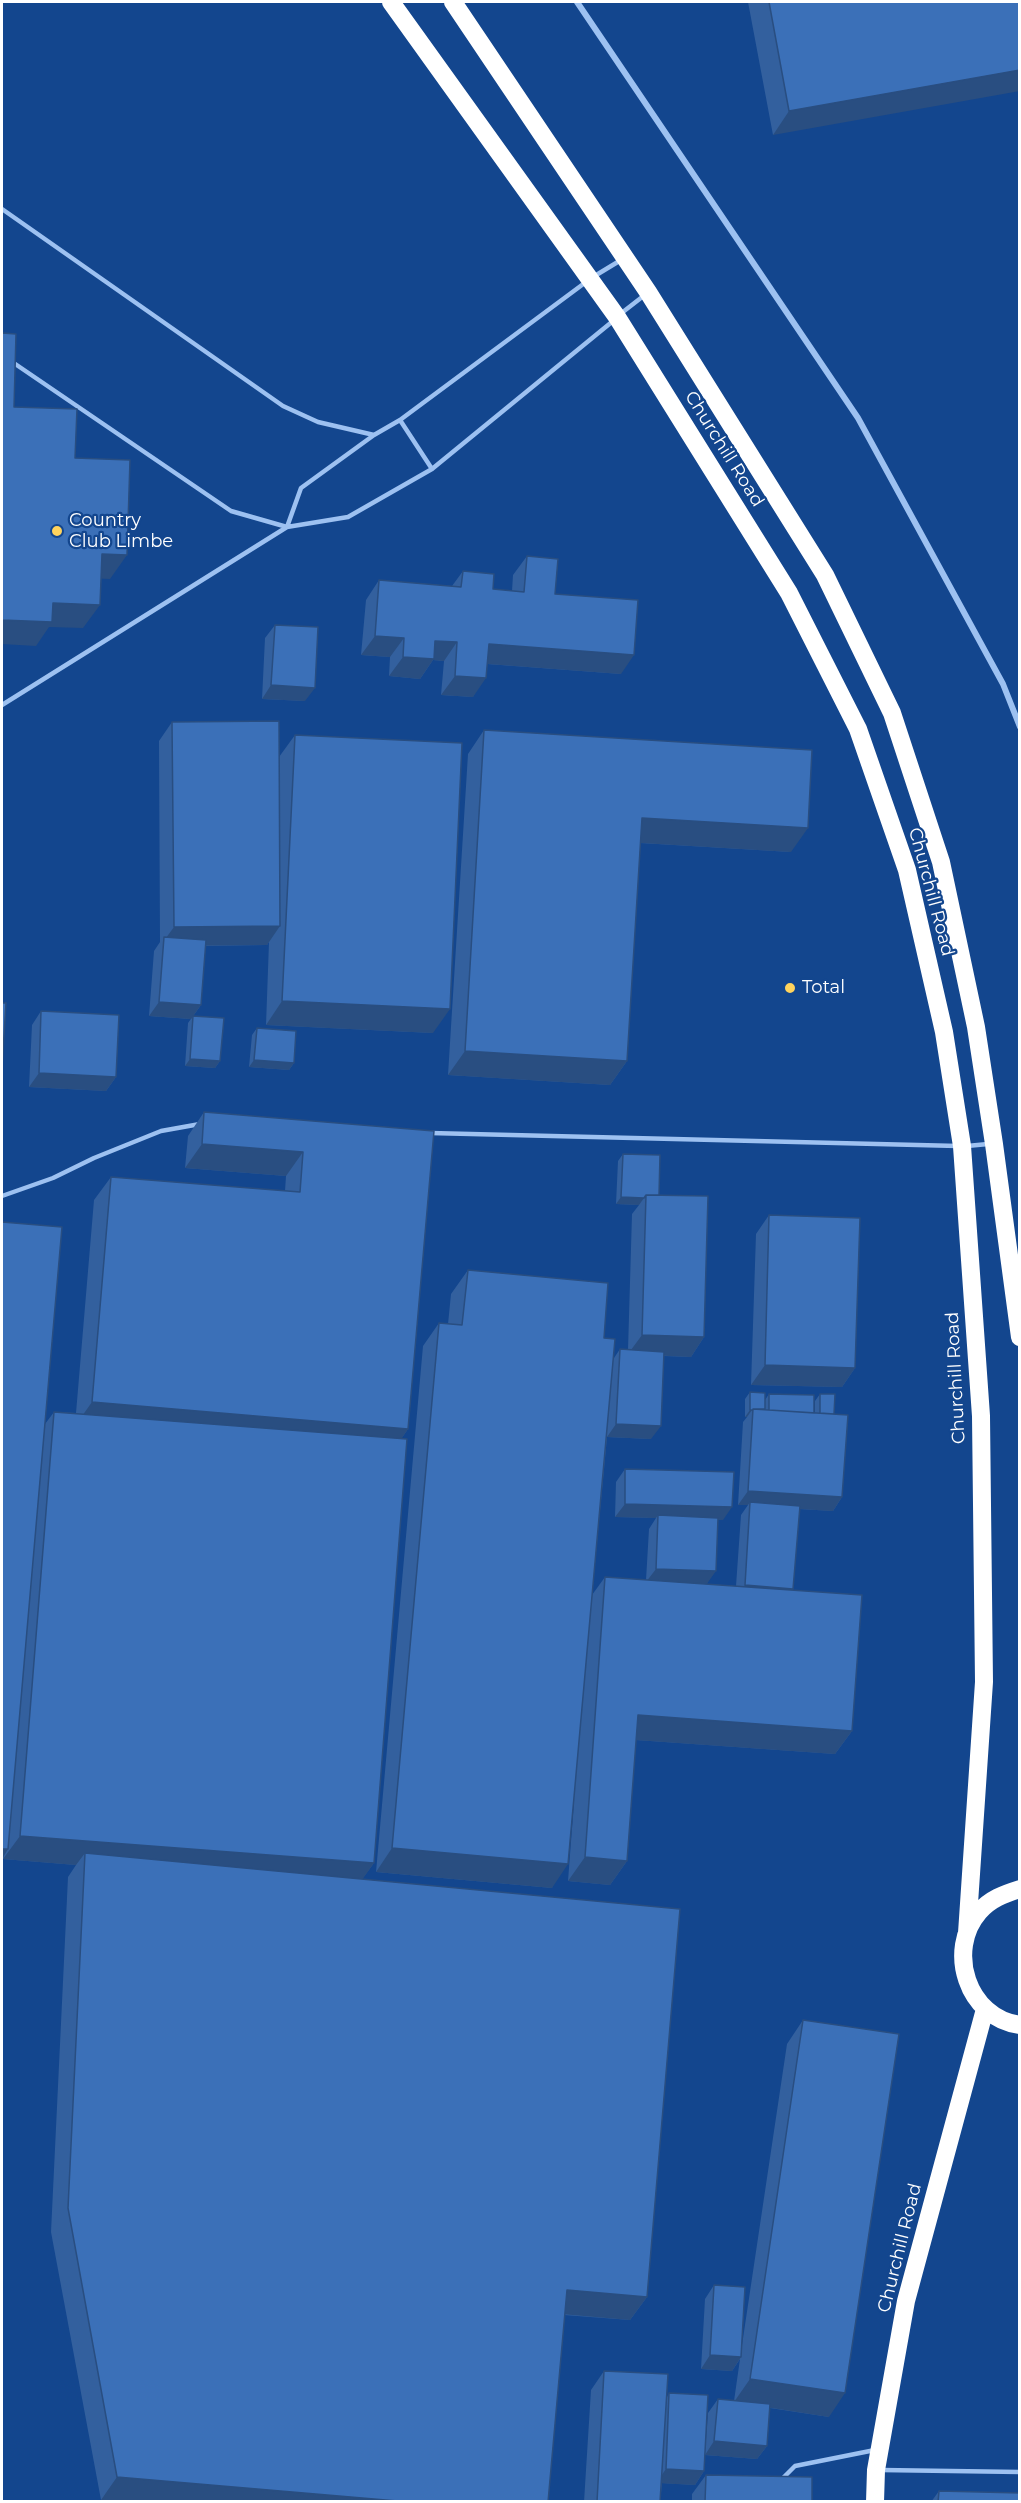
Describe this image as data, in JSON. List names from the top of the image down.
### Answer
{
  "streets": {
    "highway": ["Churchill Road"]
  },
  "places": ["Country Club Limbe", "Total"]
}
